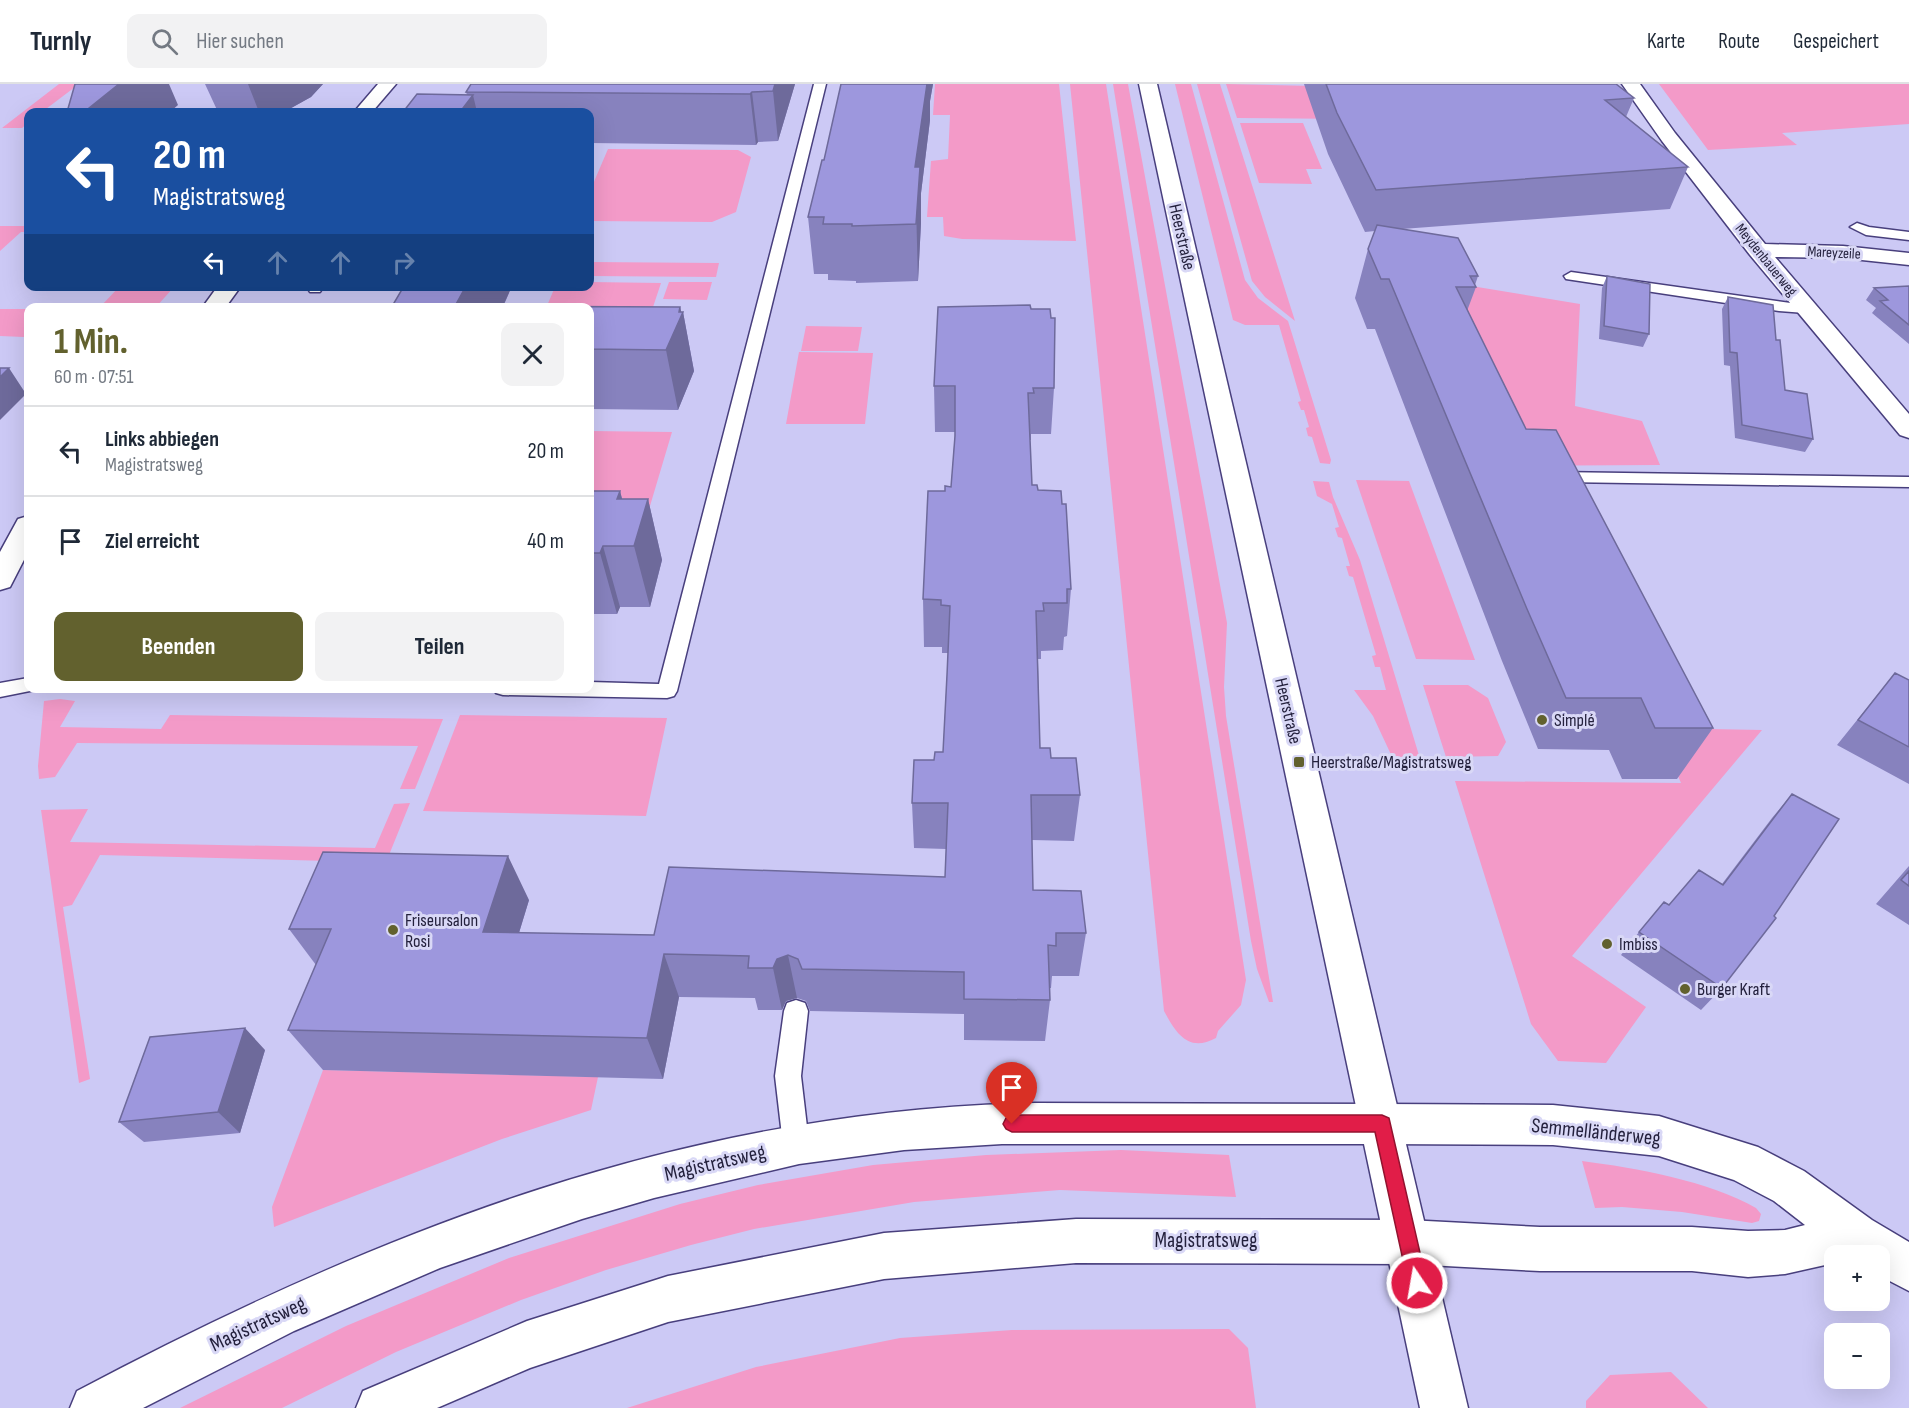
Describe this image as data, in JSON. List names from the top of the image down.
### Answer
{
  "streets": {
    "street": [
      "Heerstraße",
      "Mareyzeile",
      "Meydenbauerweg",
      "Semmelländerweg",
      "Magistratsweg"
    ]
  },
  "crossings": [
    ["Heerstraße", "Semmelländerweg"],
    ["Heerstraße", "Magistratsweg"],
    ["Mareyzeile", "Meydenbauerweg"],
    ["Semmelländerweg", "Magistratsweg"]
  ],
  "places": {
    "other": [
      "Simplé",
      "Friseursalon Rosi",
      "Imbiss",
      "Burger Kraft"
    ],
    "transit": ["Heerstraße/Magistratsweg"]
  },
  "page": {
    "header": "Turnly",
    "search": "Hier suchen",
    "nav": ["Karte", "Route", "Gespeichert"],
    "turn": ["20 m", "Magistratsweg"],
    "heading": ["1 Min.", "60 m · 07:51"],
    "list": [
      {
        "name": "Links abbiegen",
        "note": "Magistratsweg",
        "value": "20 m"
      },
      {
        "name": "Ziel erreicht",
        "value": "40 m"
      }
    ],
    "buttons": ["Beenden", "Teilen"],
    "map_buttons": ["+", "−"]
  }
}
